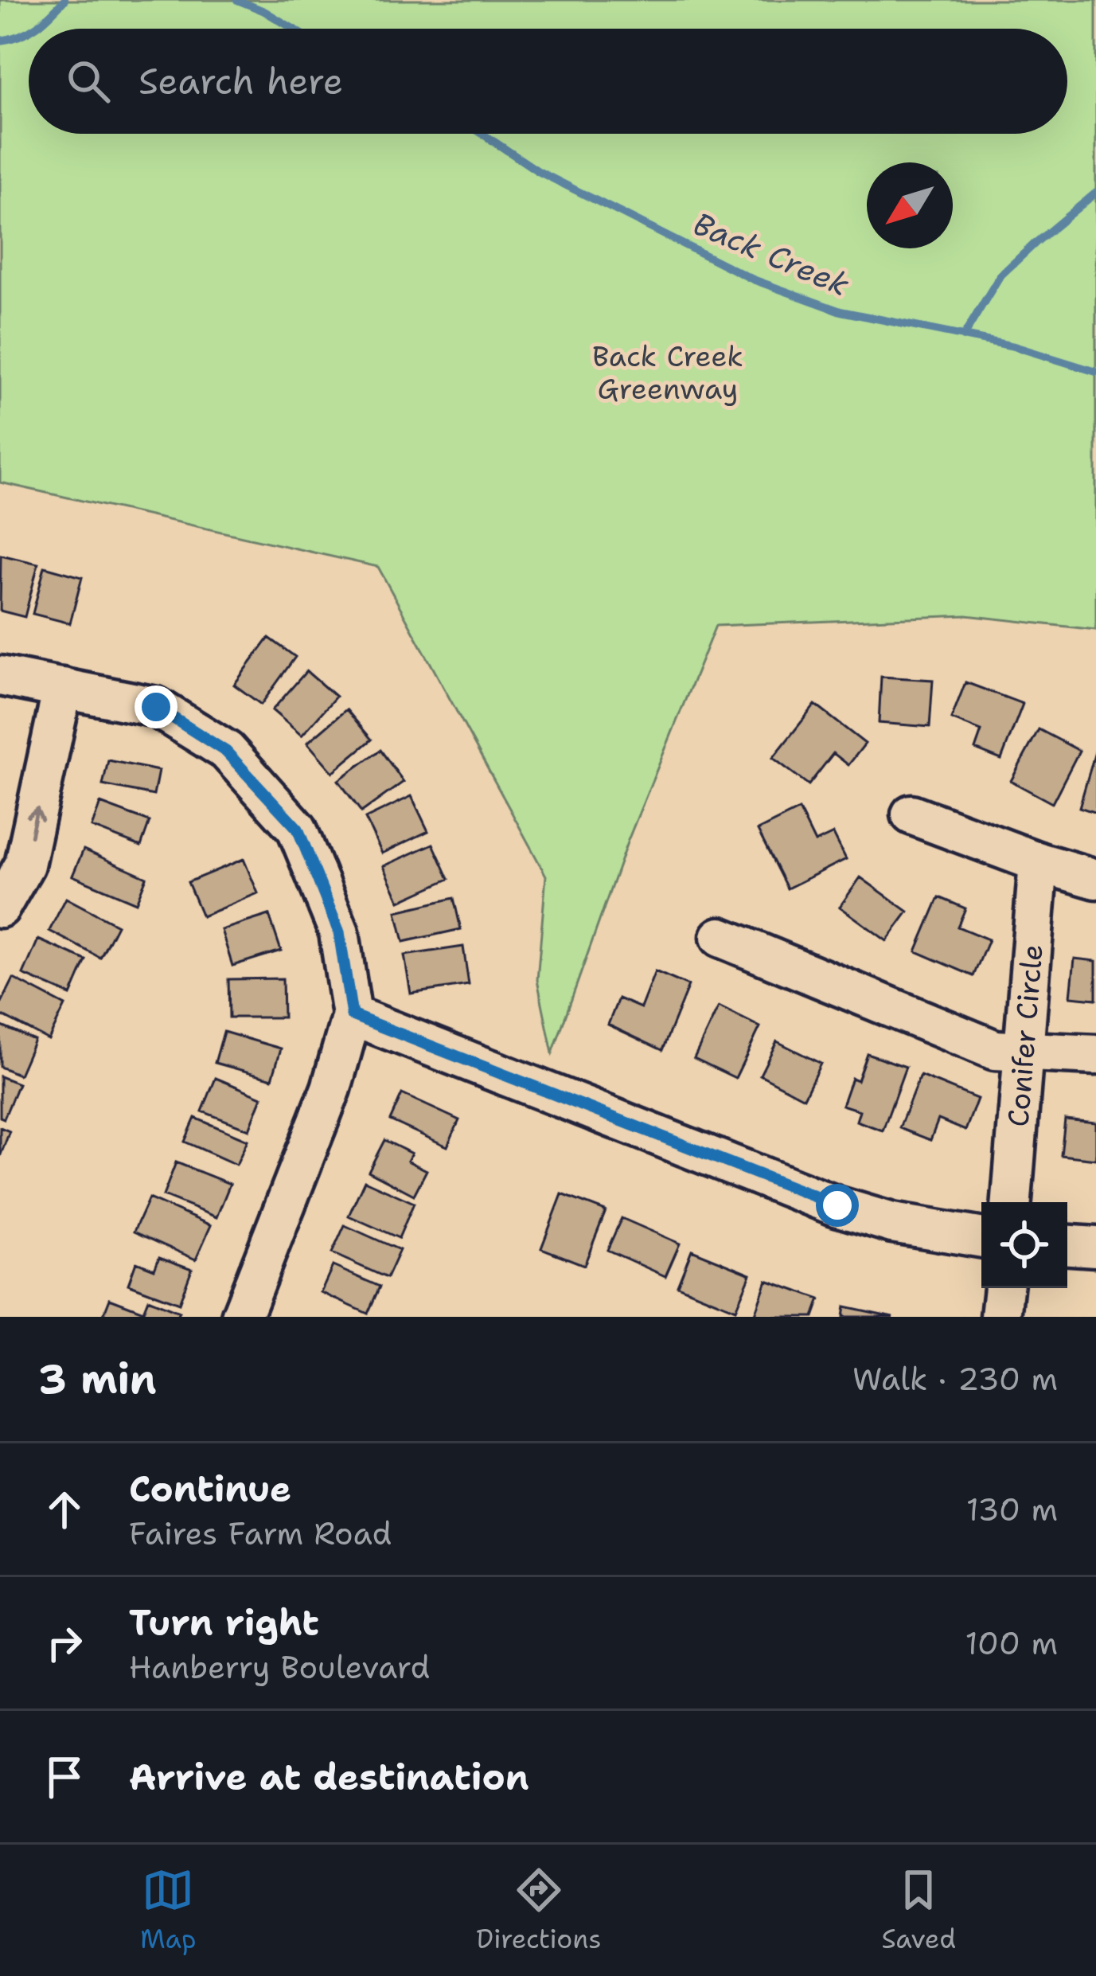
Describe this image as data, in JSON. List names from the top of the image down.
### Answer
{
  "streets": {
    "street": ["Conifer Circle"]
  },
  "water": ["Back Creek"],
  "parks": ["Back Creek Greenway"],
  "north": "bottom left",
  "page": {
    "search": "Search here",
    "heading": ["3 min", "Walk · 230 m"],
    "list": [
      ["Continue", "Faires Farm Road", "130 m"],
      ["Turn right", "Hanberry Boulevard", "100 m"],
      "Arrive at destination"
    ],
    "nav": ["Map", "Directions", "Saved"]
  }
}
